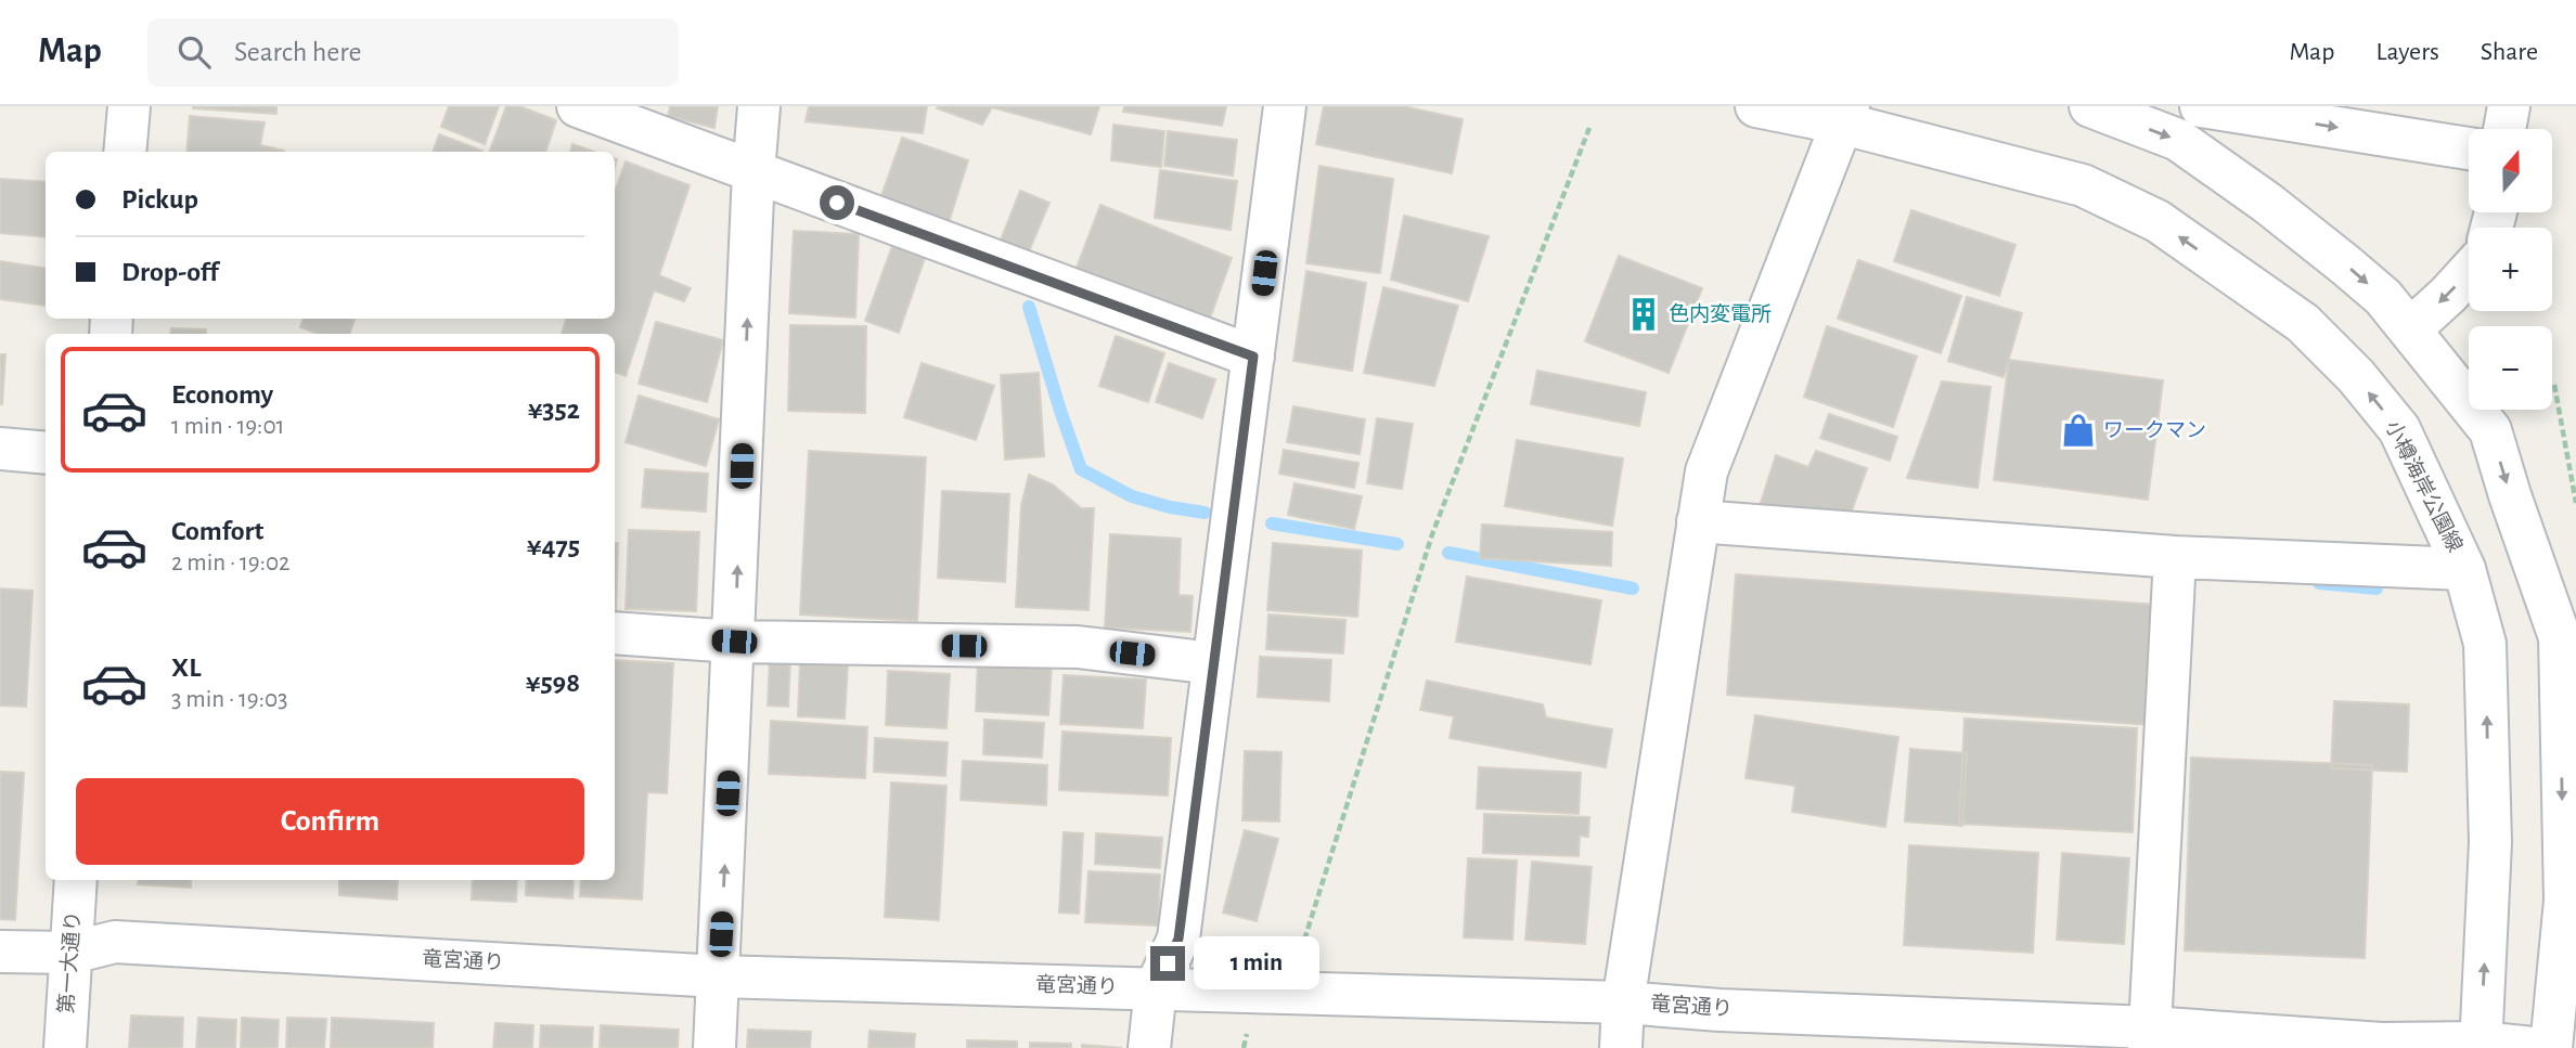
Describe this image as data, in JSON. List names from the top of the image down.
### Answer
{
  "streets": {
    "street": ["小樽海岸公園線", "竜宮通り", "第一大通り"]
  },
  "crossings": [
    ["小樽海岸公園線", "竜宮通り"],
    ["竜宮通り", "第一大通り"]
  ],
  "places": {
    "building": ["色内変電所"],
    "shop": ["ワークマン"]
  },
  "north": "top",
  "page": {
    "header": "Map",
    "search": "Search here",
    "nav": ["Map", "Layers", "Share"],
    "map_buttons": ["+", "−"],
    "banner": ["Pickup", "Drop-off"],
    "list": [
      {
        "name": "Economy",
        "note": "1 min · 19:01",
        "value": "¥352"
      },
      {
        "name": "Comfort",
        "note": "2 min · 19:02",
        "value": "¥475"
      },
      {
        "name": "XL",
        "note": "3 min · 19:03",
        "value": "¥598"
      }
    ],
    "buttons": "Confirm",
    "bubble": "1 min"
  }
}
